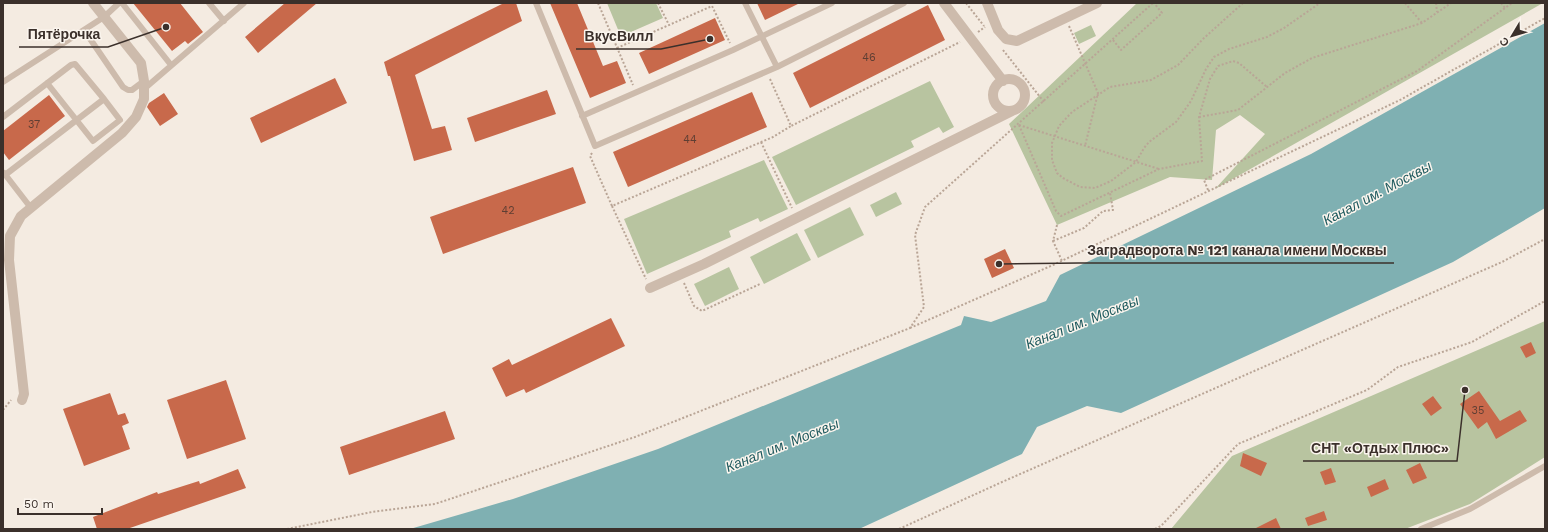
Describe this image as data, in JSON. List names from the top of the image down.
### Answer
{
  "water": ["Канал им. Москвы"],
  "places": [
    "Пятёрочка",
    "ВкусВилл",
    "Заградворота № 121 канала имени Москвы",
    "СНТ «Отдых Плюс»"
  ],
  "house_numbers": [
    "46",
    "37",
    "44",
    "42",
    "35"
  ],
  "scale_bar": "50 m",
  "north": "bottom left"
}
